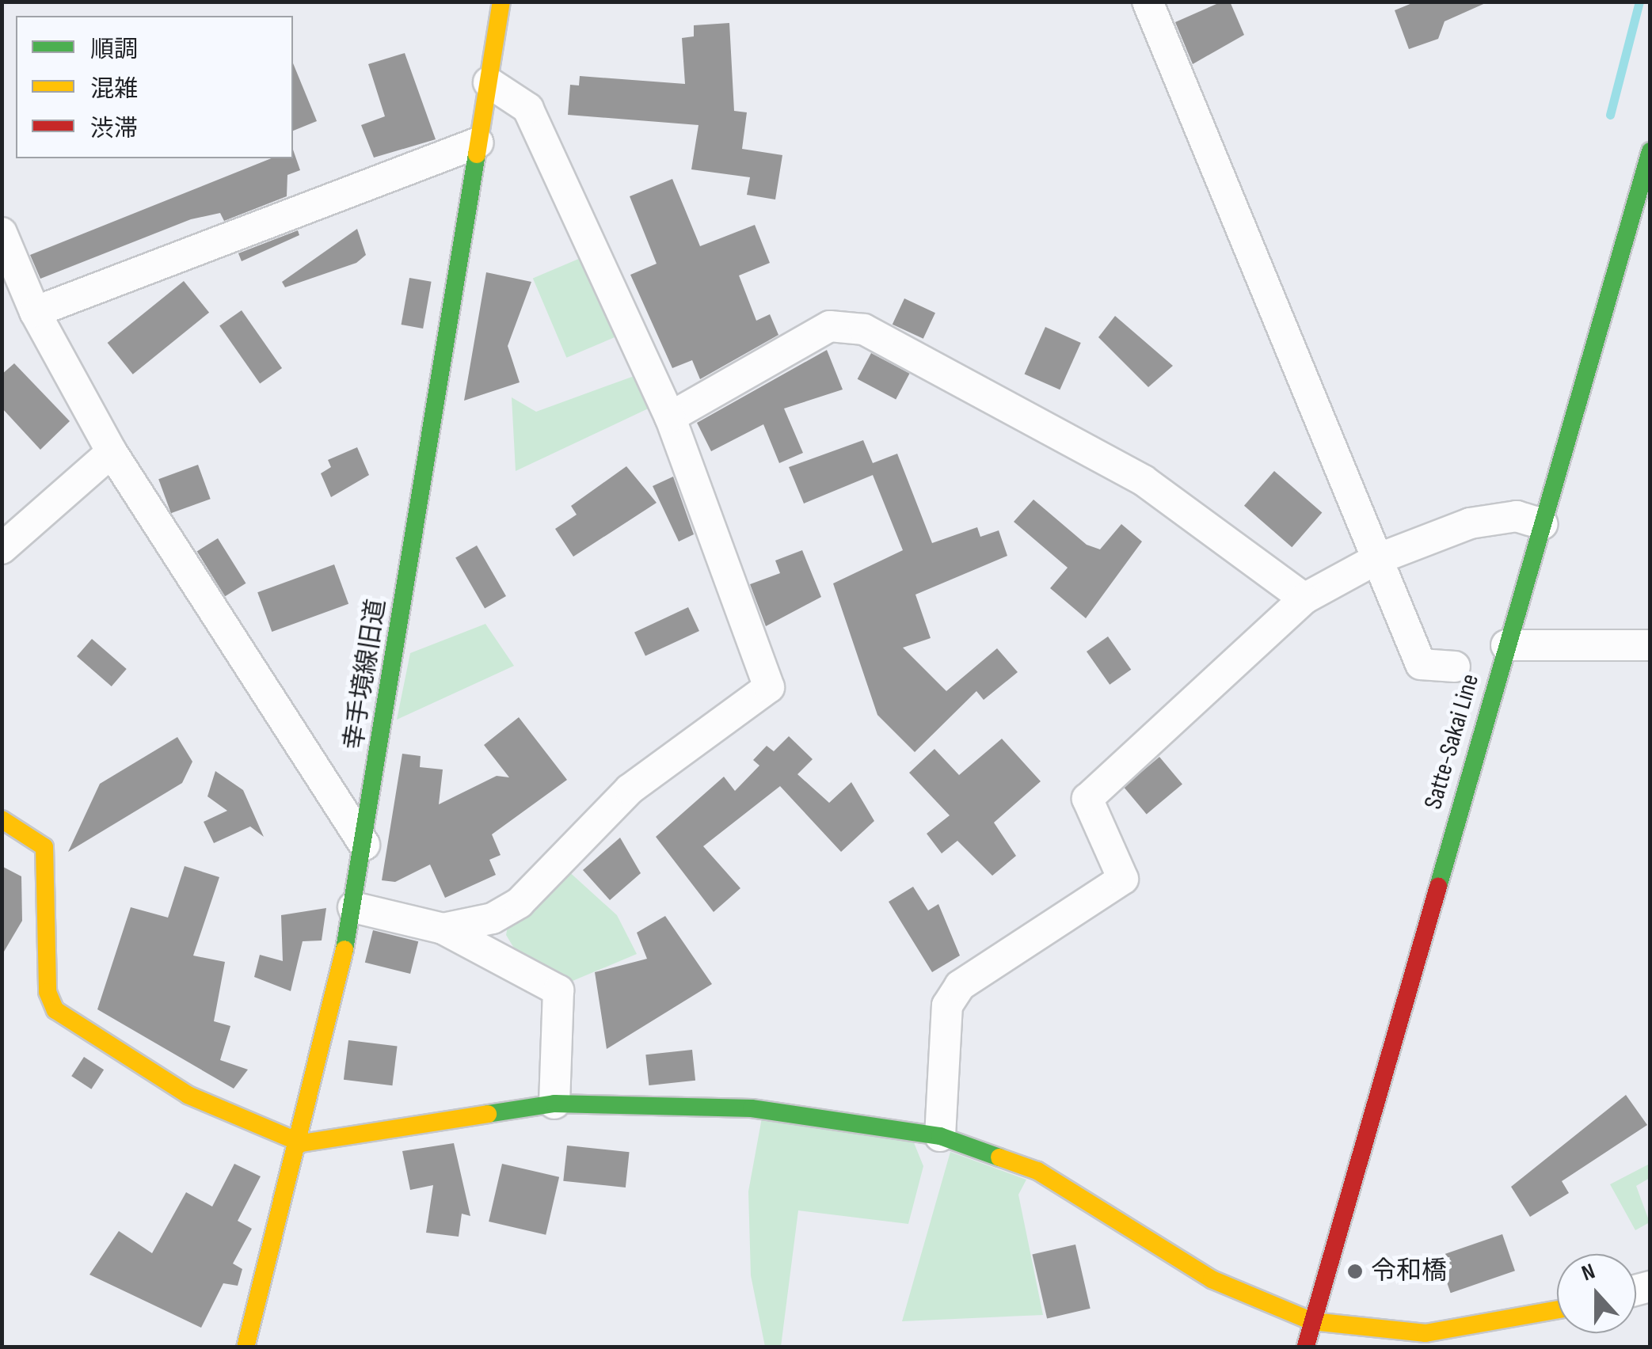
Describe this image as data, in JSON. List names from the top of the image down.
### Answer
{
  "streets": {
    "street": ["幸手境線旧道", "Satte-Sakai Line"]
  },
  "places": ["令和橋"],
  "legend": ["順調", "混雑", "渋滞"],
  "north": "top"
}
